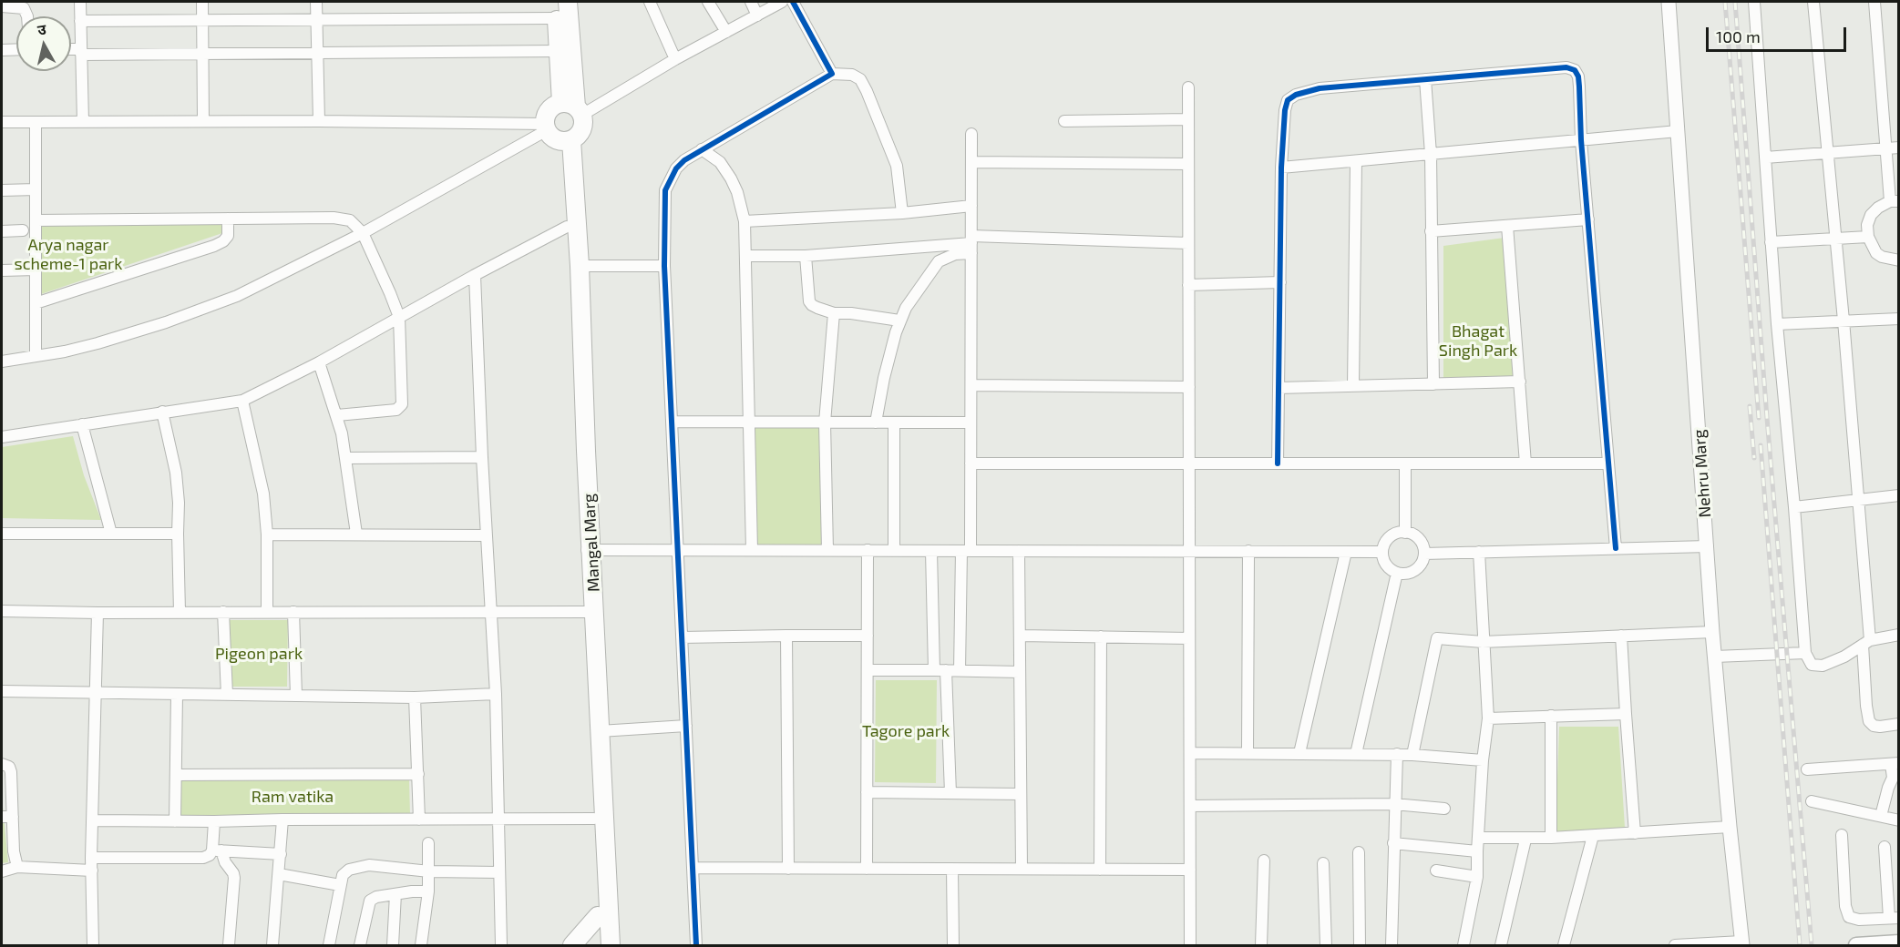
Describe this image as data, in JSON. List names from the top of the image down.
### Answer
{
  "streets": {
    "main road": ["Mangal Marg"],
    "street": ["Nehru Marg"]
  },
  "parks": [
    "Arya nagar scheme-1 park",
    "Bhagat Singh Park",
    "Pigeon park",
    "Tagore park",
    "Ram vatika"
  ],
  "scale_bar": "100 m",
  "north": "top"
}
